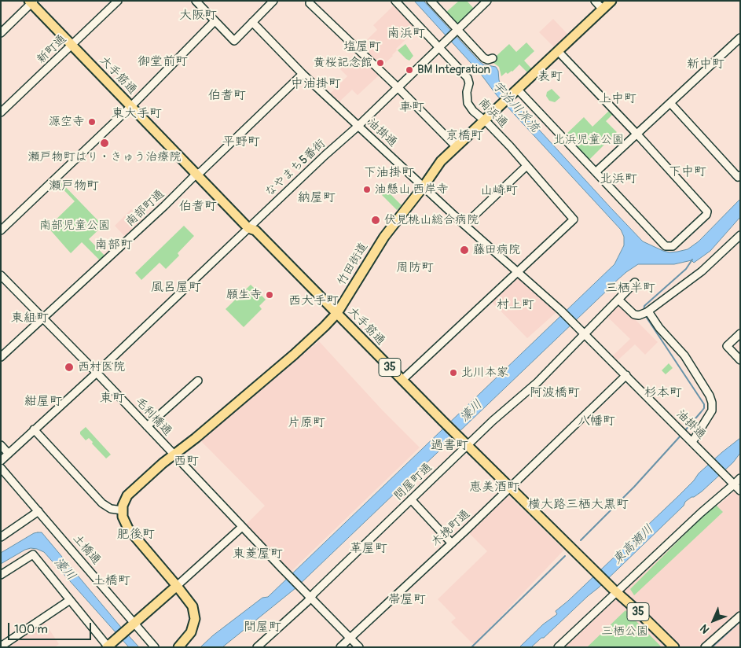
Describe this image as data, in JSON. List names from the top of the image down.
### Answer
{
  "streets": {
    "main road": ["大手筋通", "竹田街道", "35"],
    "street": [
      "新町通",
      "南浜通",
      "油掛通",
      "なやまち5番街",
      "南部町通",
      "毛利橋通",
      "問屋町通",
      "木挽町通",
      "土橋通"
    ]
  },
  "crossings": [
    ["新町通", "大手筋通"],
    ["大手筋通", "なやまち5番街"],
    ["大手筋通", "南部町通"],
    ["大手筋通", "竹田街道"],
    ["大手筋通", "問屋町通"],
    ["大手筋通", "木挽町通"],
    ["南浜通", "油掛通"],
    ["南浜通", "なやまち5番街"],
    ["南浜通", "竹田街道"],
    ["油掛通", "なやまち5番街"],
    ["油掛通", "南部町通"],
    ["油掛通", "竹田街道"],
    ["油掛通", "問屋町通"],
    ["油掛通", "木挽町通"],
    ["なやまち5番街", "毛利橋通"],
    ["南部町通", "毛利橋通"],
    ["竹田街道", "毛利橋通"],
    ["毛利橋通", "問屋町通"]
  ],
  "districts": [
    "大阪町",
    "南浜町",
    "塩屋町",
    "御堂前町",
    "新中町",
    "表町",
    "中油掛町",
    "伯耆町",
    "上中町",
    "車町",
    "東大手町",
    "京橋町",
    "平野町",
    "下中町",
    "下油掛町",
    "北浜町",
    "瀬戸物町",
    "山崎町",
    "納屋町",
    "伯耆町",
    "南部町",
    "周防町",
    "風呂屋町",
    "三栖半町",
    "西大手町",
    "村上町",
    "東組町",
    "阿波橋町",
    "杉本町",
    "東町",
    "紺屋町",
    "八幡町",
    "片原町",
    "過書町",
    "西町",
    "恵美酒町",
    "横大路三栖大黒町",
    "肥後町",
    "革屋町",
    "東菱屋町",
    "土橋町",
    "帯屋町",
    "問屋町"
  ],
  "water": ["宇治川派流", "濠川", "東高瀬川"],
  "parks": ["北浜児童公園", "南部児童公園", "三栖公園"],
  "places": [
    "黄桜記念館",
    "BM Integration",
    "源空寺",
    "瀬戸物町はり・きゅう治療院",
    "油懸山 西岸寺",
    "伏見桃山総合病院",
    "藤田病院",
    "願生寺",
    "西村医院",
    "北川本家"
  ],
  "scale_bar": "100 m",
  "north": "bottom left"
}
